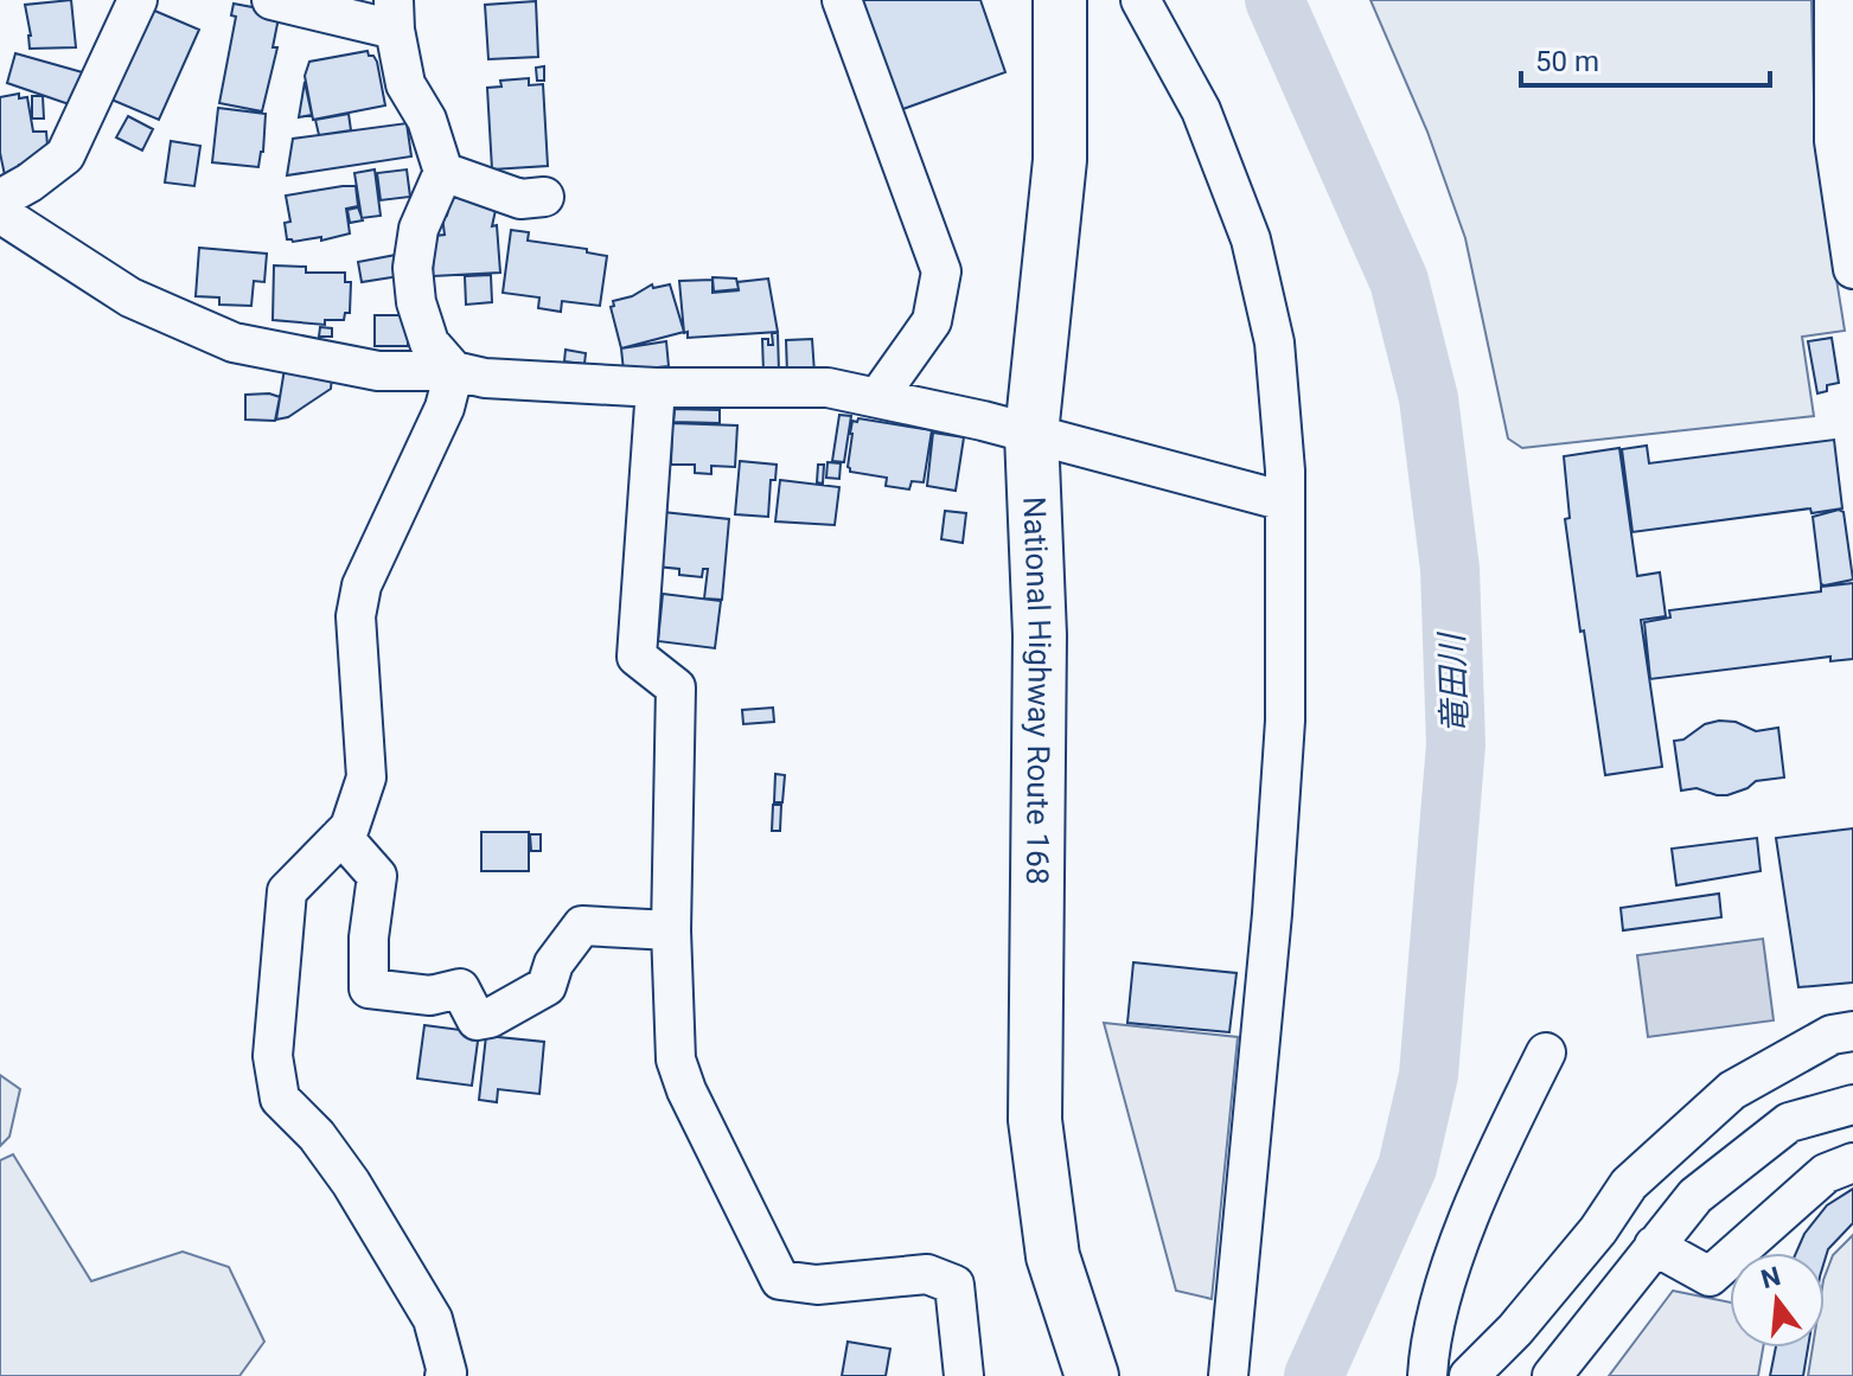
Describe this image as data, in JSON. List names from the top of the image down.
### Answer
{
  "streets": {
    "highway": ["National Highway Route 168"]
  },
  "water": ["竜田川"],
  "scale_bar": "50 m",
  "north": "top"
}
